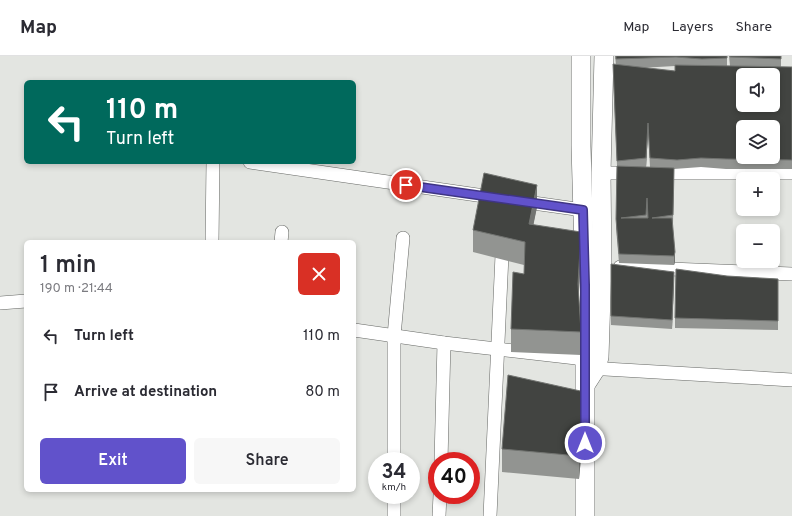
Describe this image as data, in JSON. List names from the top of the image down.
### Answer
{
  "page": {
    "header": "Map",
    "nav": ["Map", "Layers", "Share"],
    "map_buttons": ["+", "−"],
    "turn": ["110 m", "Turn left"],
    "heading": ["1 min", "190 m · 21:44"],
    "list": [
      {
        "name": "Turn left",
        "value": "110 m"
      },
      {
        "name": "Arrive at destination",
        "value": "80 m"
      }
    ],
    "buttons": ["Exit", "Share"],
    "speed": "34 km/h",
    "limit": "40"
  }
}
